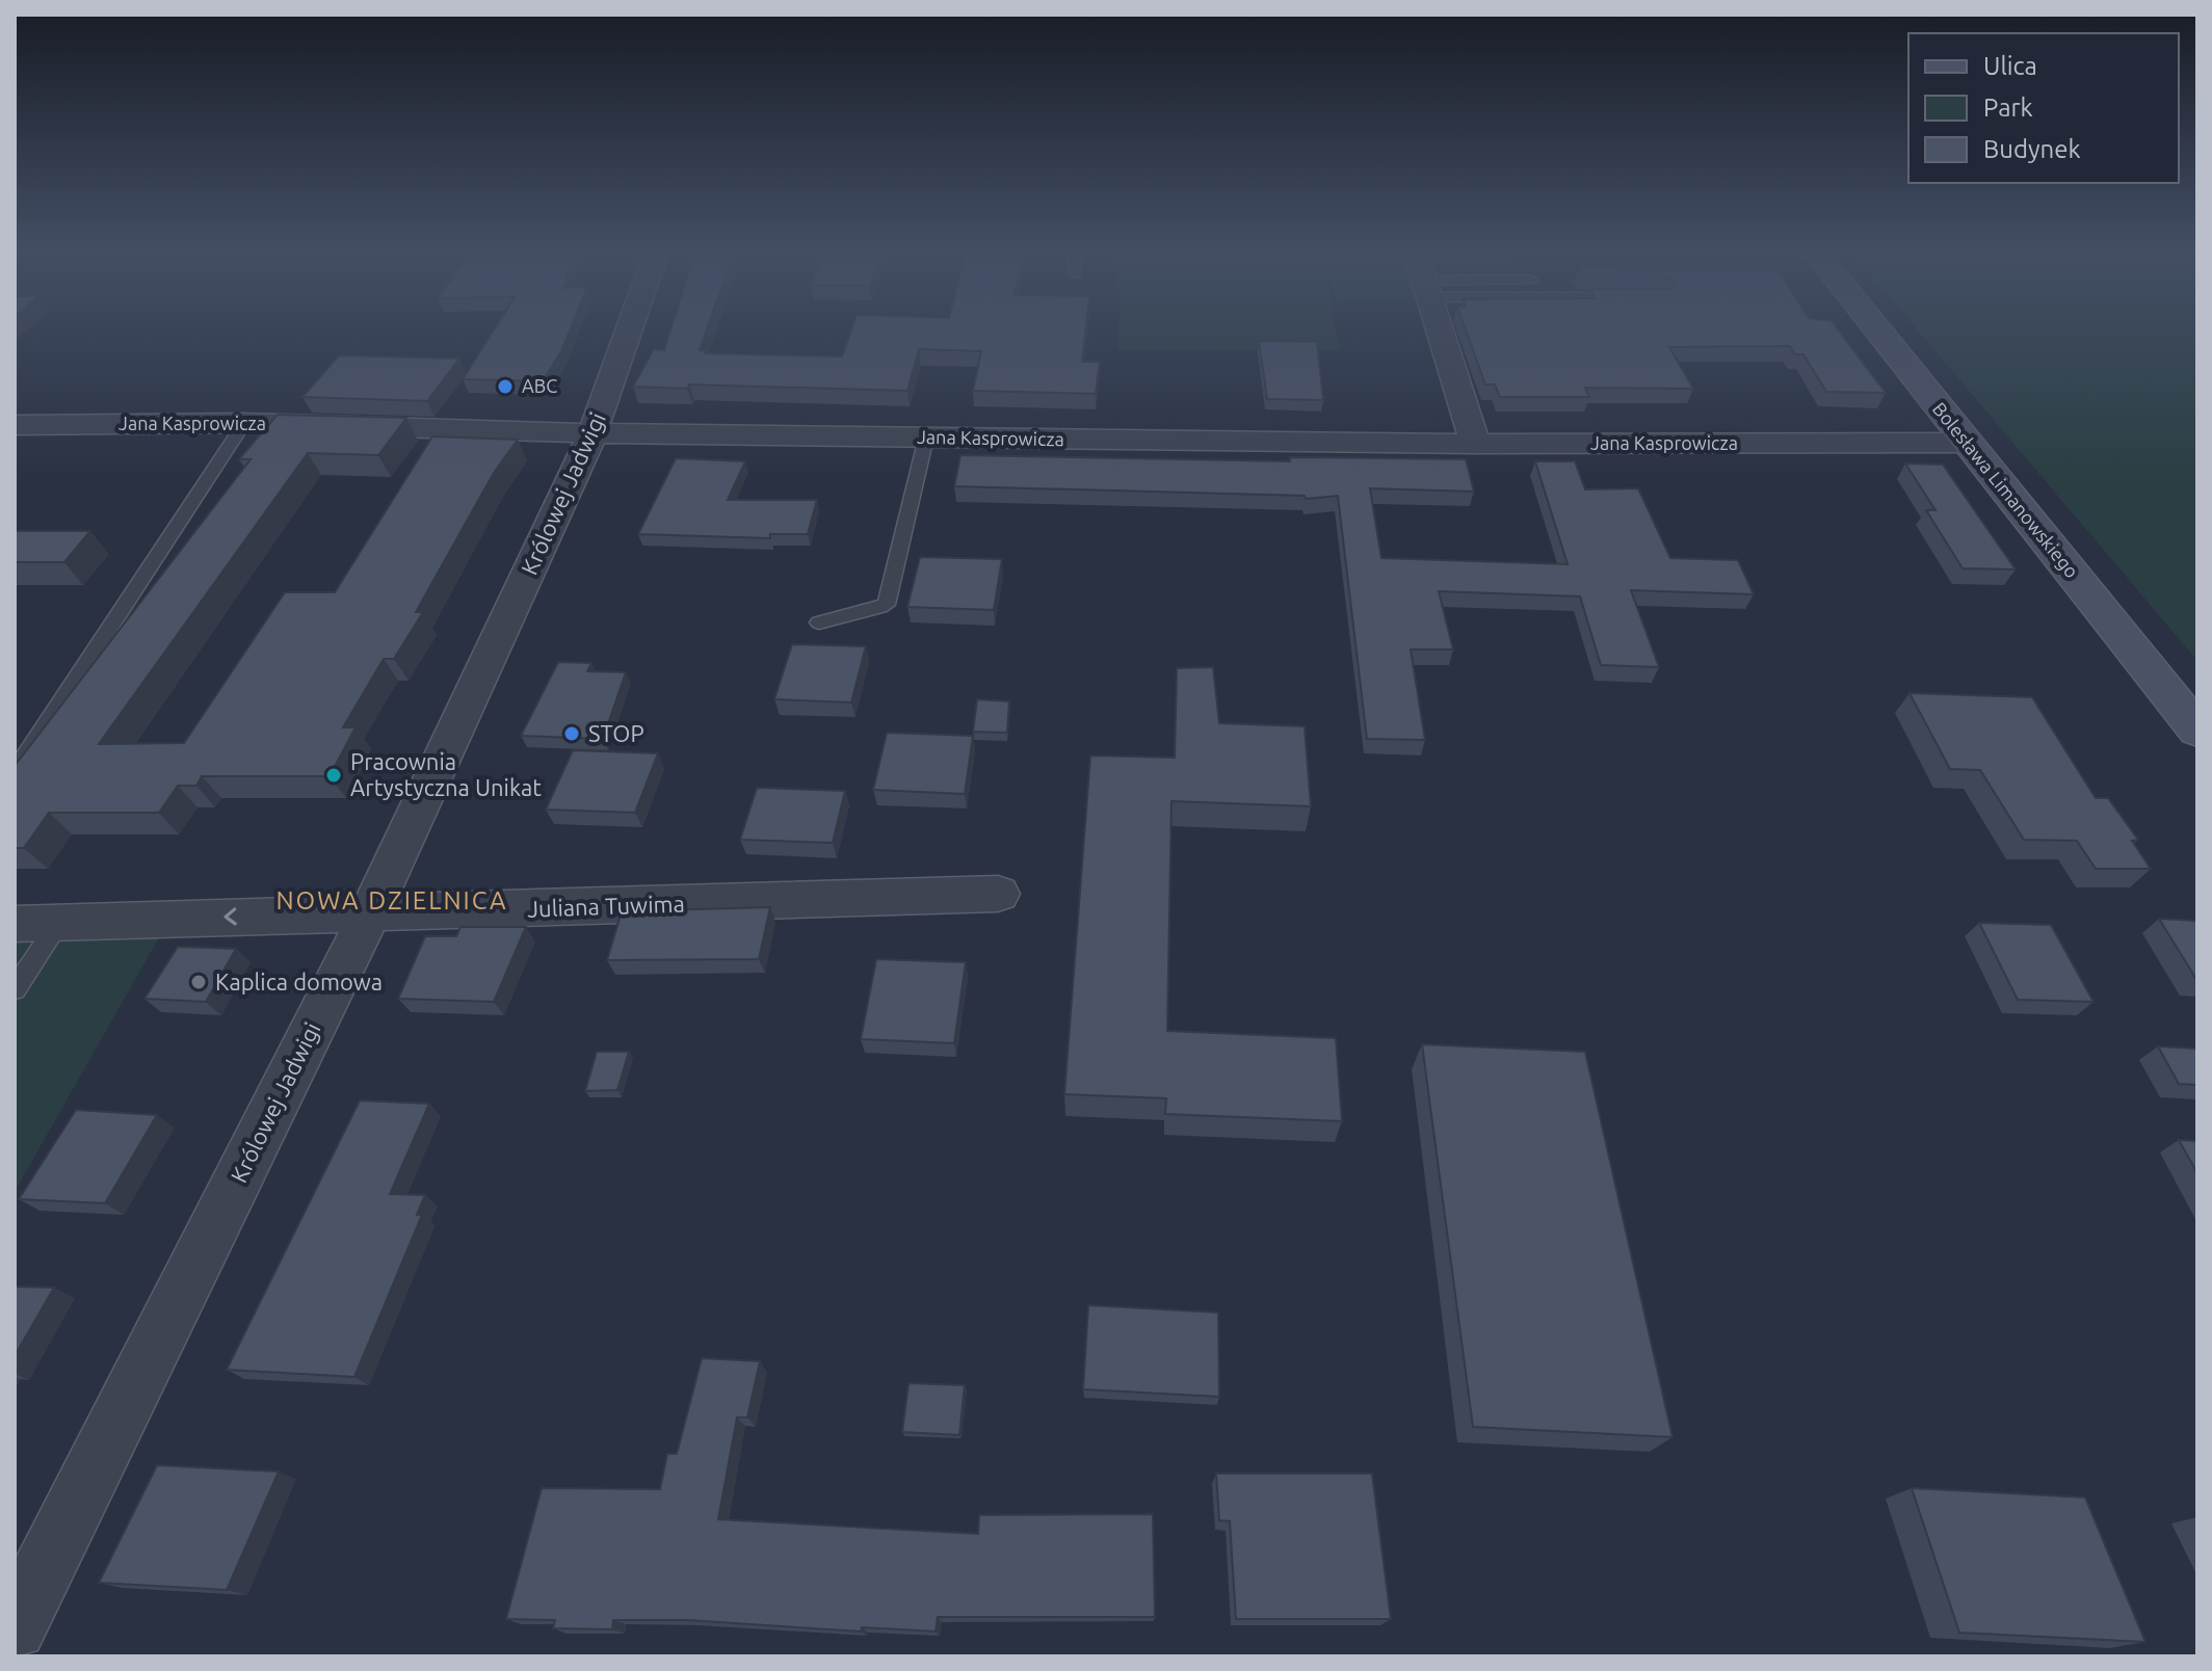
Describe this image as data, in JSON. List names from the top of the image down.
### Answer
{
  "streets": {
    "street": [
      "Jana Kasprowicza",
      "Bolesława Limanowskiego",
      "Królowej Jadwigi",
      "Juliana Tuwima"
    ]
  },
  "crossings": [
    ["Jana Kasprowicza", "Bolesława Limanowskiego"],
    ["Jana Kasprowicza", "Królowej Jadwigi"],
    ["Królowej Jadwigi", "Juliana Tuwima"]
  ],
  "districts": ["NOWA DZIELNICA"],
  "places": [
    "ABC",
    "STOP",
    "Pracownia Artystyczna Unikat",
    "Kaplica domowa"
  ],
  "legend": ["Ulica", "Park", "Budynek"]
}
